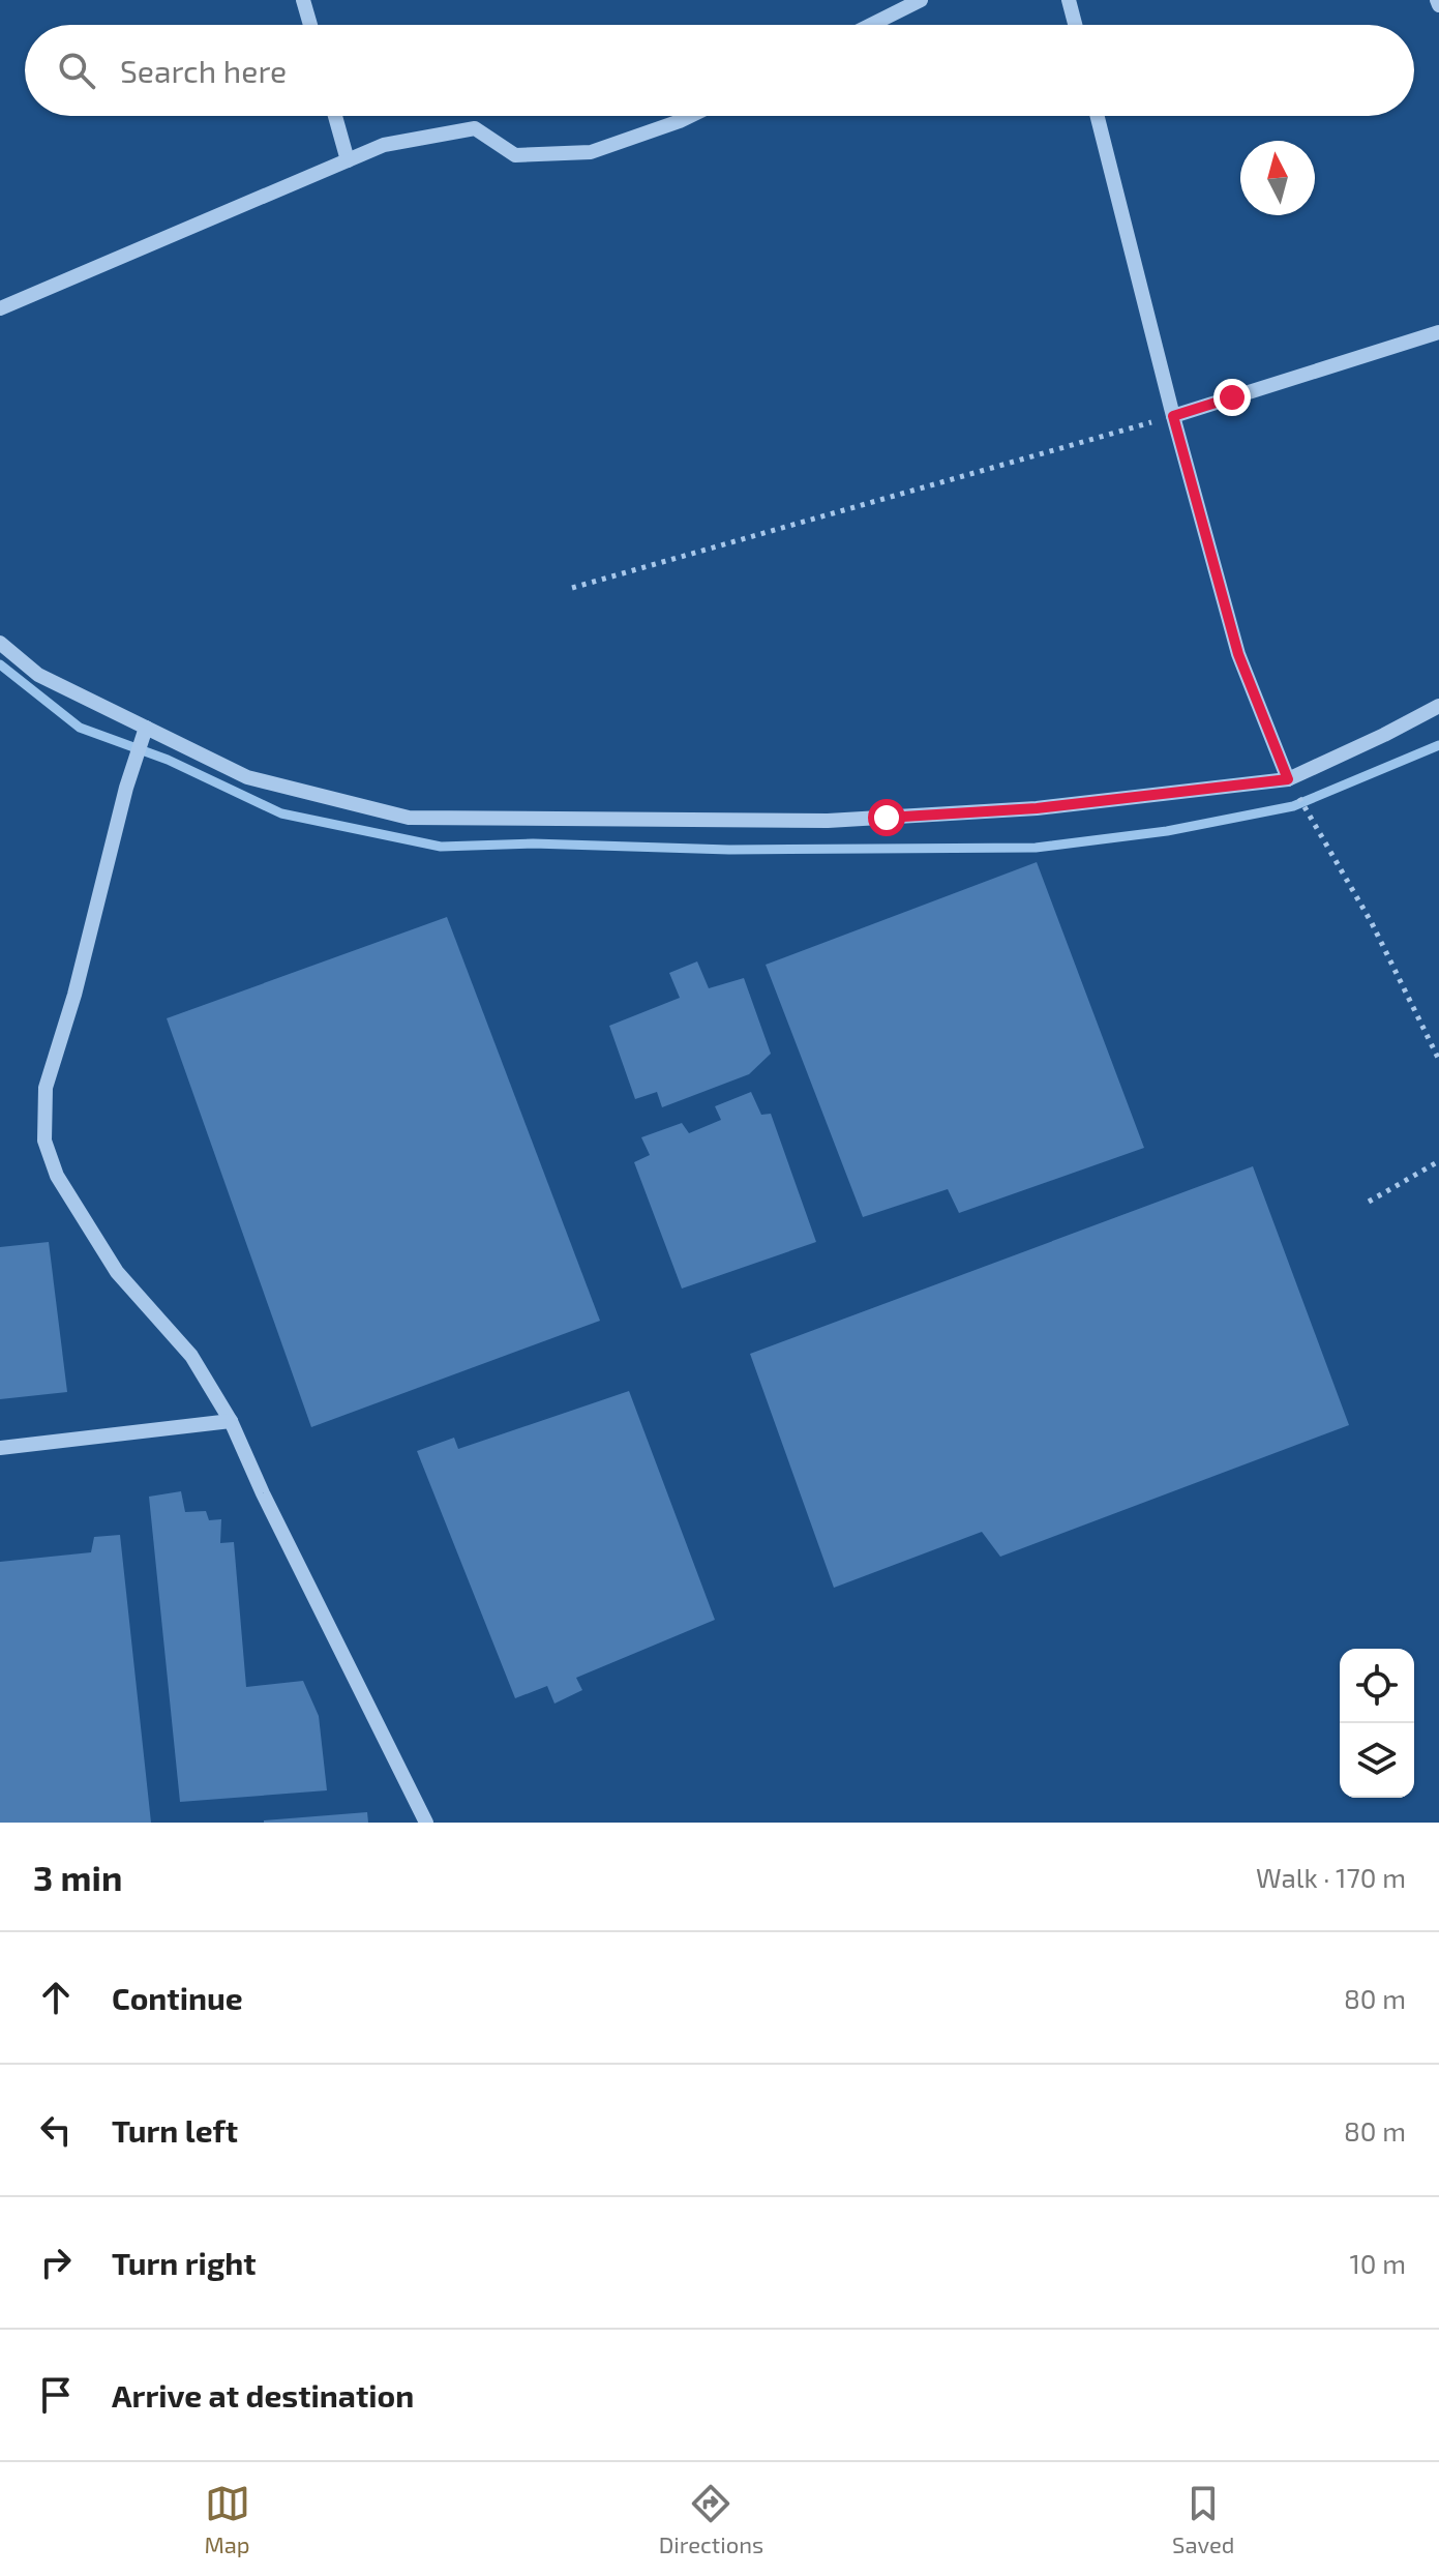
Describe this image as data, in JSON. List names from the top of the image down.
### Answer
{
  "north": "top",
  "page": {
    "search": "Search here",
    "heading": ["3 min", "Walk · 170 m"],
    "list": [
      ["Continue", "80 m"],
      ["Turn left", "80 m"],
      ["Turn right", "10 m"],
      "Arrive at destination"
    ],
    "nav": ["Map", "Directions", "Saved"]
  }
}
